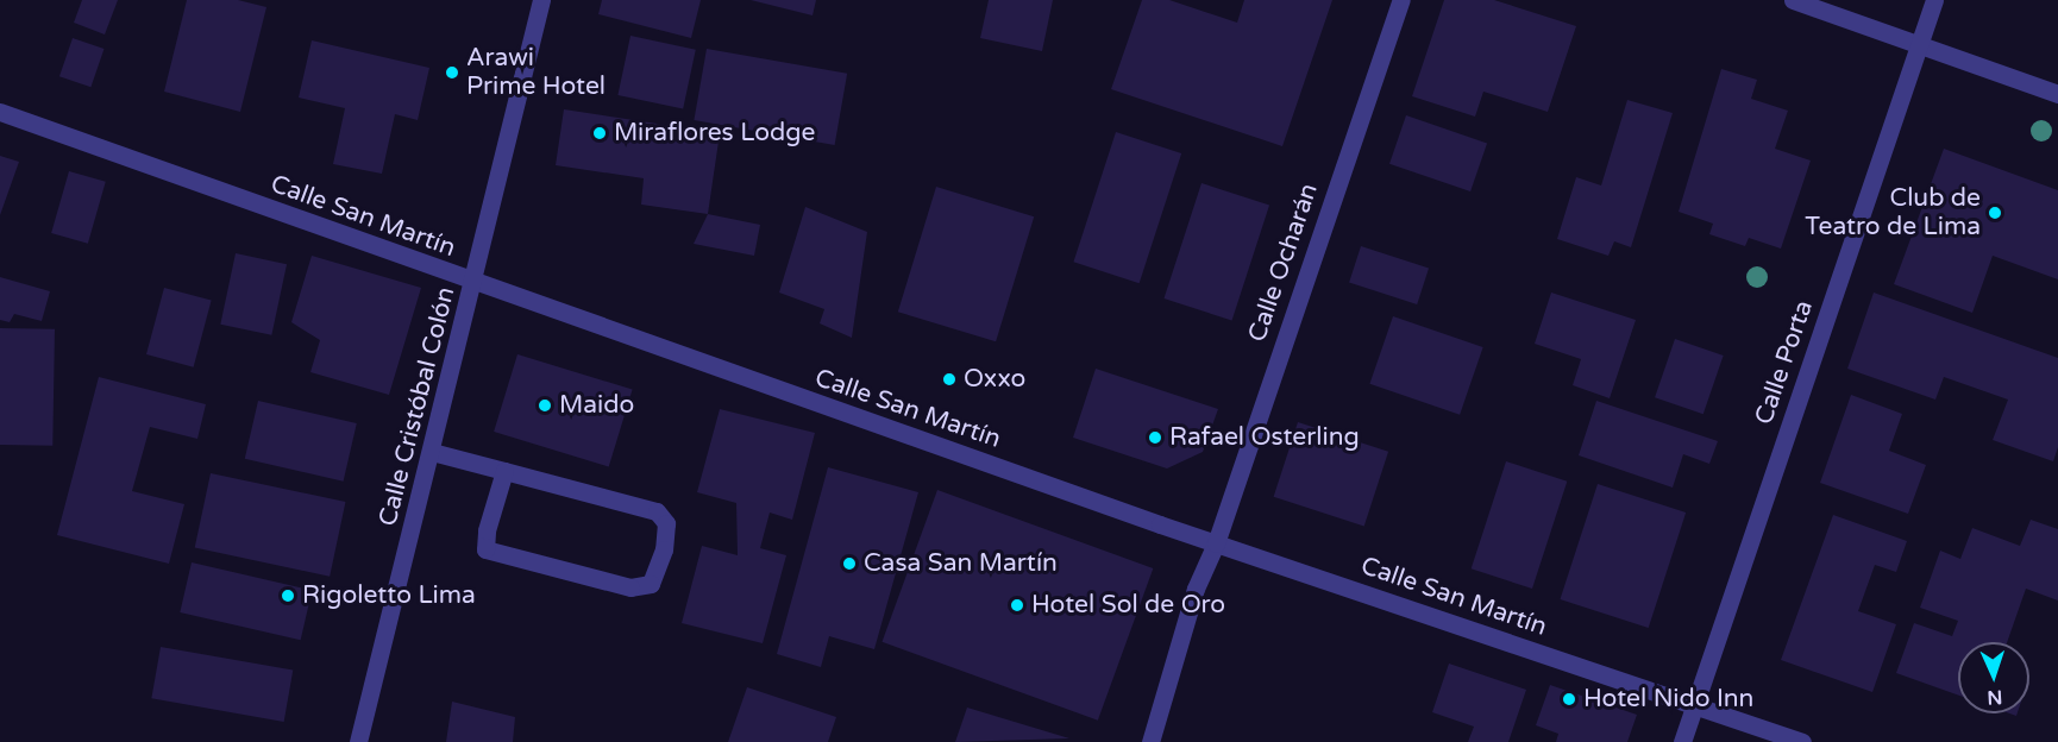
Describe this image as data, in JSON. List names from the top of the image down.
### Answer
{
  "streets": {
    "street": [
      "Calle San Martín",
      "Calle Ocharán",
      "Calle Porta",
      "Calle Cristóbal Colón"
    ]
  },
  "crossings": [
    ["Calle San Martín", "Calle Ocharán"],
    ["Calle San Martín", "Calle Porta"],
    ["Calle San Martín", "Calle Cristóbal Colón"]
  ],
  "places": [
    "Arawi Prime Hotel",
    "Miraflores Lodge",
    "Club de Teatro de Lima",
    "Oxxo",
    "Maido",
    "Rafael Osterling",
    "Casa San Martín",
    "Rigoletto Lima",
    "Hotel Sol de Oro",
    "Hotel Nido Inn"
  ],
  "north": "bottom"
}
